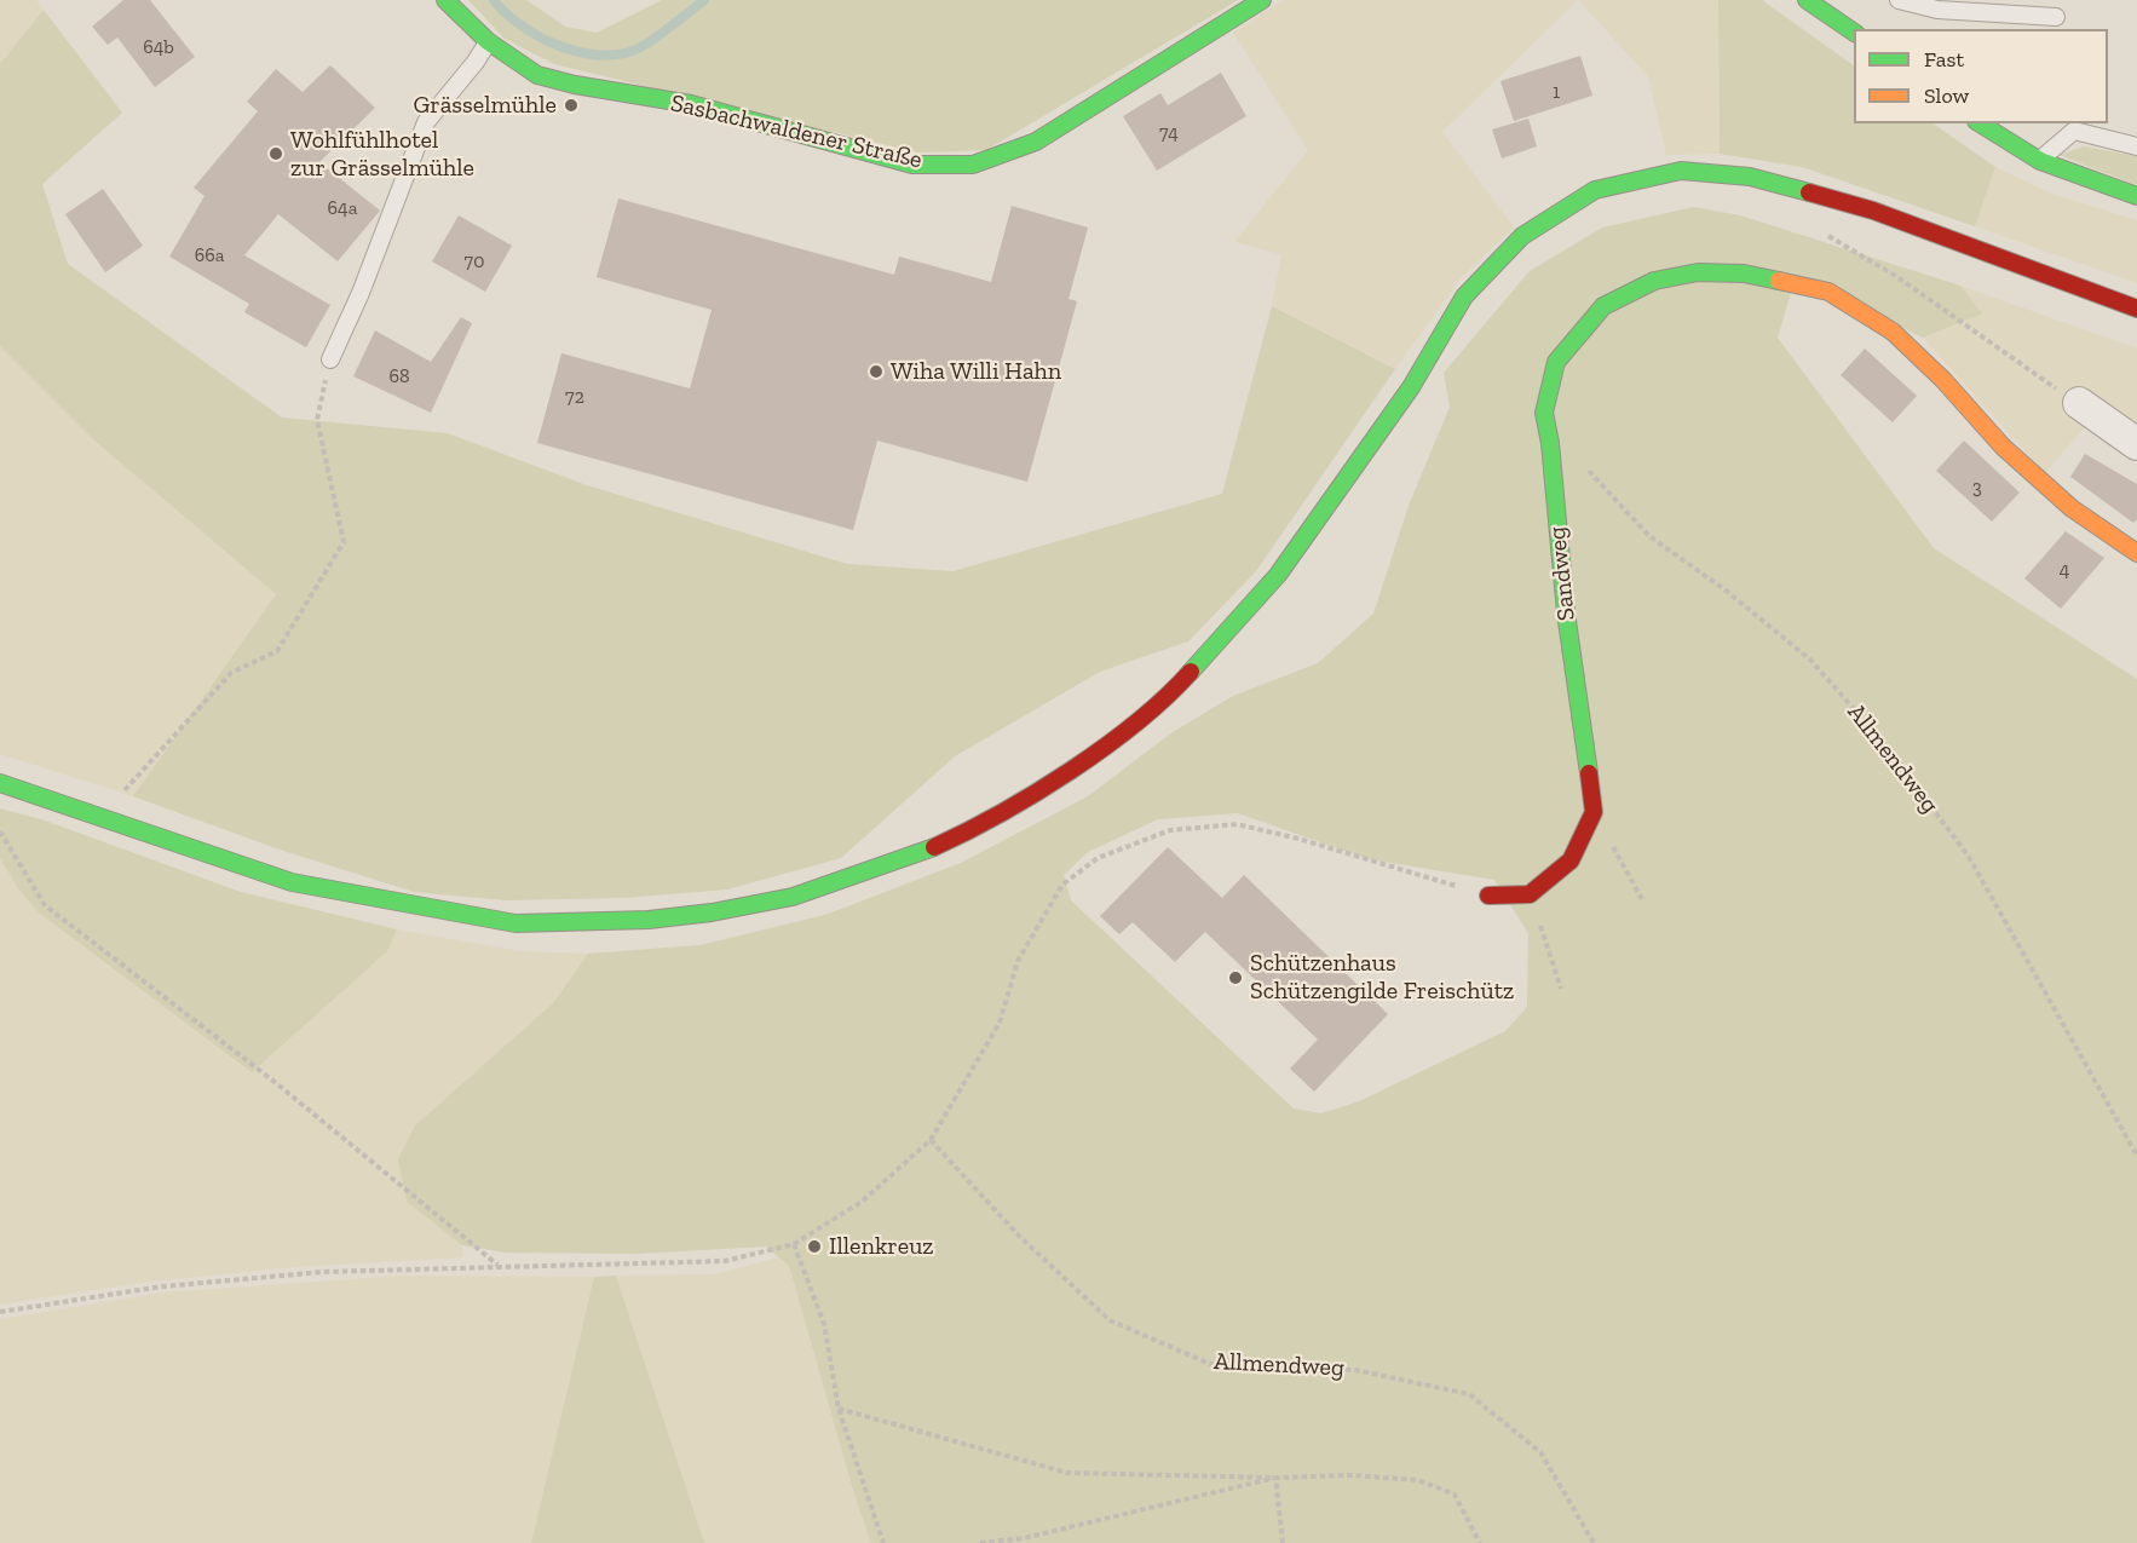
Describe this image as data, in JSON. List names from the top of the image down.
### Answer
{
  "streets": {
    "main road": ["Sasbachwaldener Straße", "Sandweg"],
    "path": ["Allmendweg"]
  },
  "crossings": [
    ["Sandweg", "Allmendweg"]
  ],
  "places": [
    "Grässelmühle",
    "Wohlfühlhotel zur Grässelmühle",
    "Wiha Willi Hahn",
    "Schützenhaus Schützengilde Freischütz",
    "Illenkreuz"
  ],
  "house_numbers": [
    "64b",
    "1",
    "74",
    "64a",
    "66a",
    "70",
    "68",
    "72",
    "3",
    "4"
  ],
  "legend": ["Fast", "Slow"]
}
